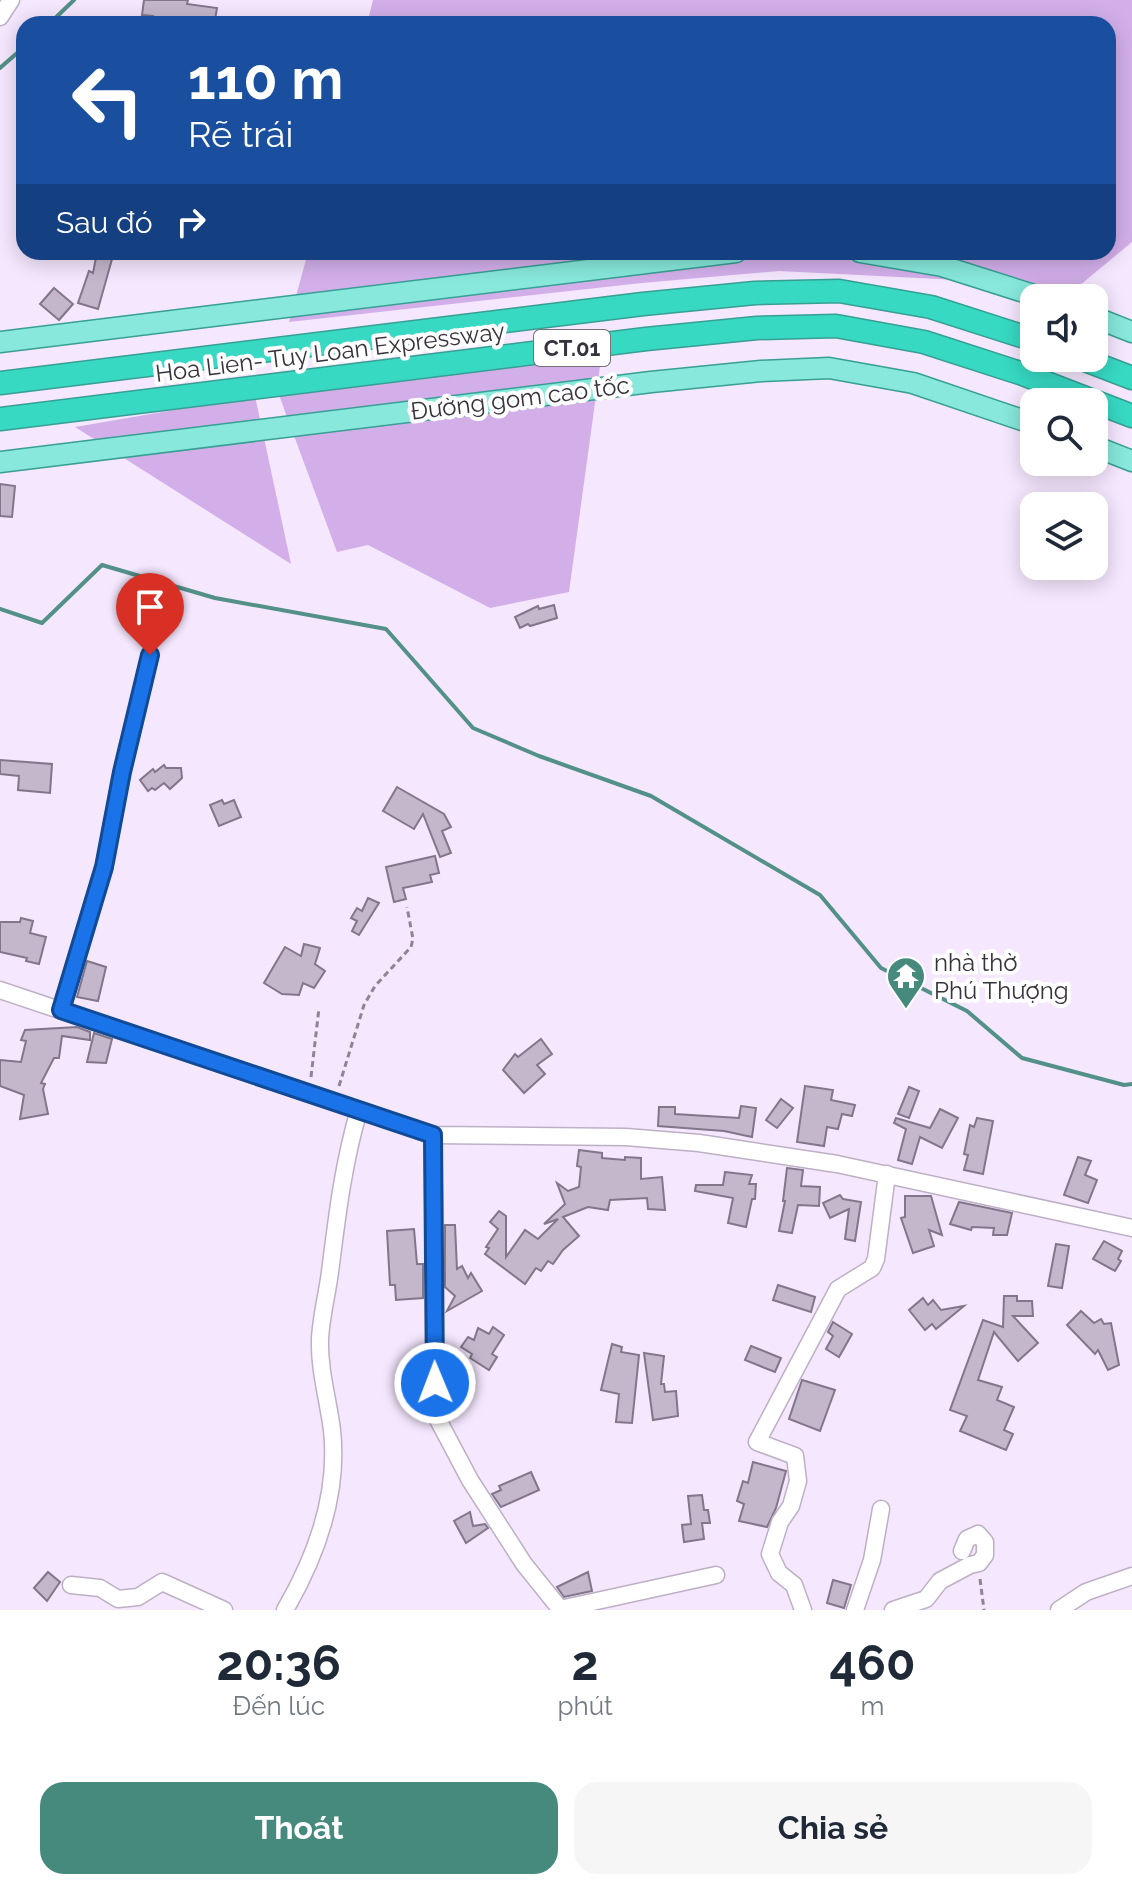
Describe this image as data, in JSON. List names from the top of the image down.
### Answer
{
  "streets": {
    "highway": ["CT.01", "Hoa Lien- Tuy Loan Expressway"],
    "main road": ["Đường gom cao tốc"]
  },
  "places": {
    "temple": ["nhà thờ Phú Thượng"]
  },
  "page": {
    "turn": ["110 m", "Rẽ trái"],
    "then": "Sau đó",
    "eta": [
      "20:36",
      "Đến lúc",
      "2",
      "phút",
      "460",
      "m"
    ],
    "buttons": ["Thoát", "Chia sẻ"]
  }
}
